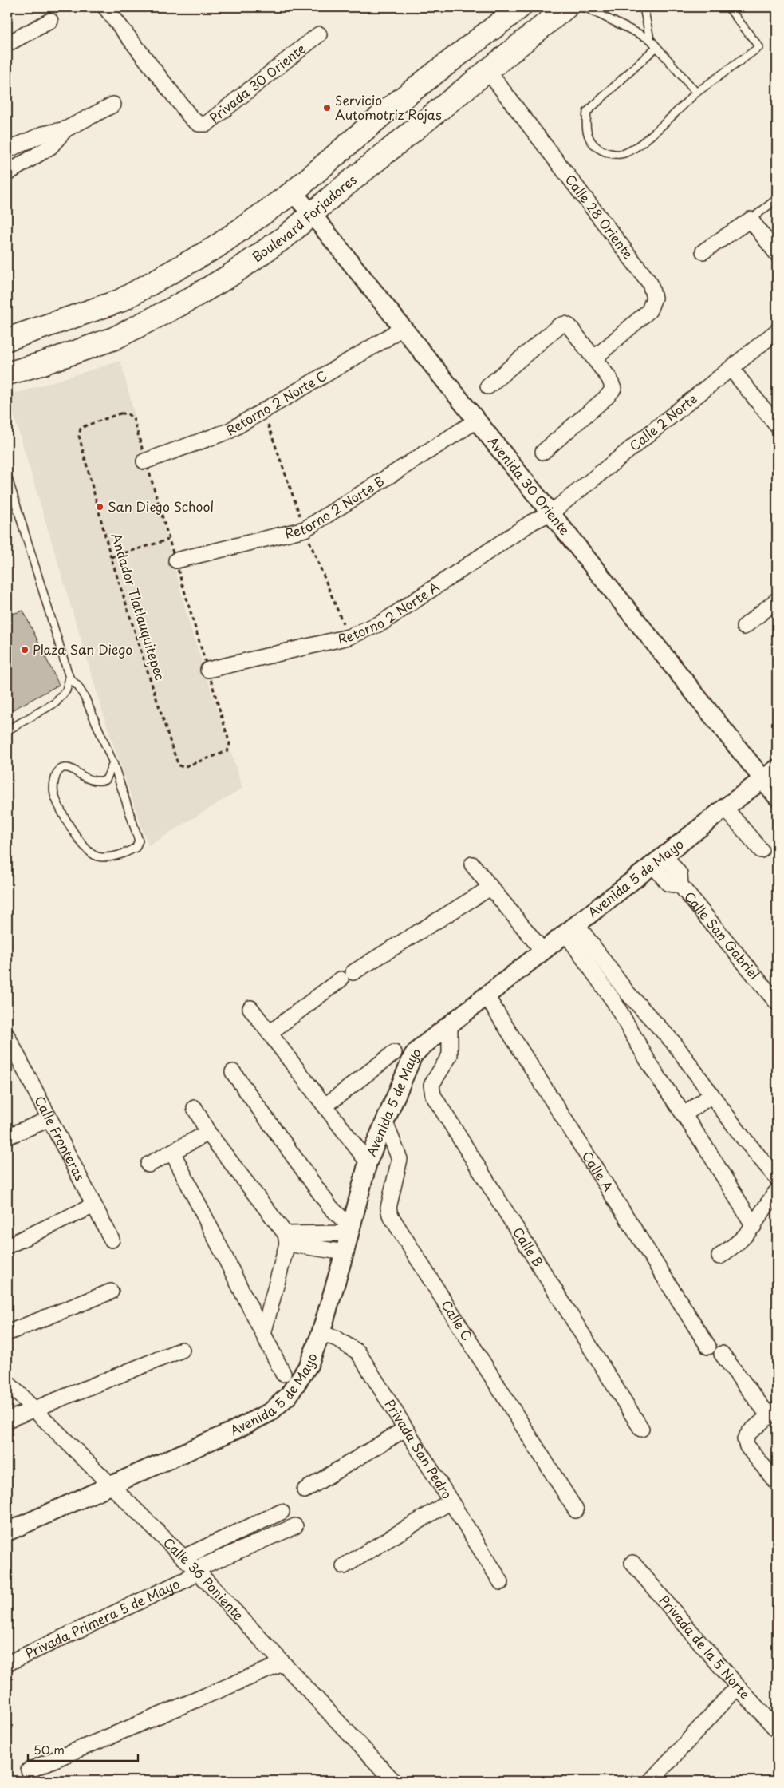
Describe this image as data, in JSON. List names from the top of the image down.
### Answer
{
  "streets": {
    "main road": ["Boulevard Forjadores"],
    "street": [
      "Privada 30 Oriente",
      "Calle 28 Oriente",
      "Retorno 2 Norte C",
      "Calle 2 Norte",
      "Avenida 30 Oriente",
      "Retorno 2 Norte B",
      "Retorno 2 Norte A",
      "Avenida 5 de Mayo",
      "Calle San Gabriel",
      "Calle Fronteras",
      "Calle A",
      "Calle B",
      "Calle C",
      "Privada San Pedro",
      "Calle 36 Poniente",
      "Privada Primera 5 de Mayo",
      "Privada de la 5 Norte"
    ],
    "path": ["Andador Tlatlauquitepec"]
  },
  "crossings": [
    ["Calle 28 Oriente", "Boulevard Forjadores"],
    ["Boulevard Forjadores", "Avenida 30 Oriente"],
    ["Retorno 2 Norte C", "Avenida 30 Oriente"],
    ["Retorno 2 Norte C", "Andador Tlatlauquitepec"],
    ["Calle 2 Norte", "Avenida 30 Oriente"],
    ["Calle 2 Norte", "Retorno 2 Norte A"],
    ["Avenida 30 Oriente", "Retorno 2 Norte B"],
    ["Avenida 30 Oriente", "Retorno 2 Norte A"],
    ["Avenida 30 Oriente", "Avenida 5 de Mayo"],
    ["Andador Tlatlauquitepec", "Retorno 2 Norte A"],
    ["Avenida 5 de Mayo", "Calle San Gabriel"],
    ["Avenida 5 de Mayo", "Calle A"],
    ["Avenida 5 de Mayo", "Calle B"],
    ["Avenida 5 de Mayo", "Calle C"],
    ["Avenida 5 de Mayo", "Privada San Pedro"],
    ["Avenida 5 de Mayo", "Calle 36 Poniente"],
    ["Calle 36 Poniente", "Privada Primera 5 de Mayo"]
  ],
  "places": ["Servicio Automotriz Rojas", "San Diego School", "Plaza San Diego"],
  "scale_bar": "50 m"
}
